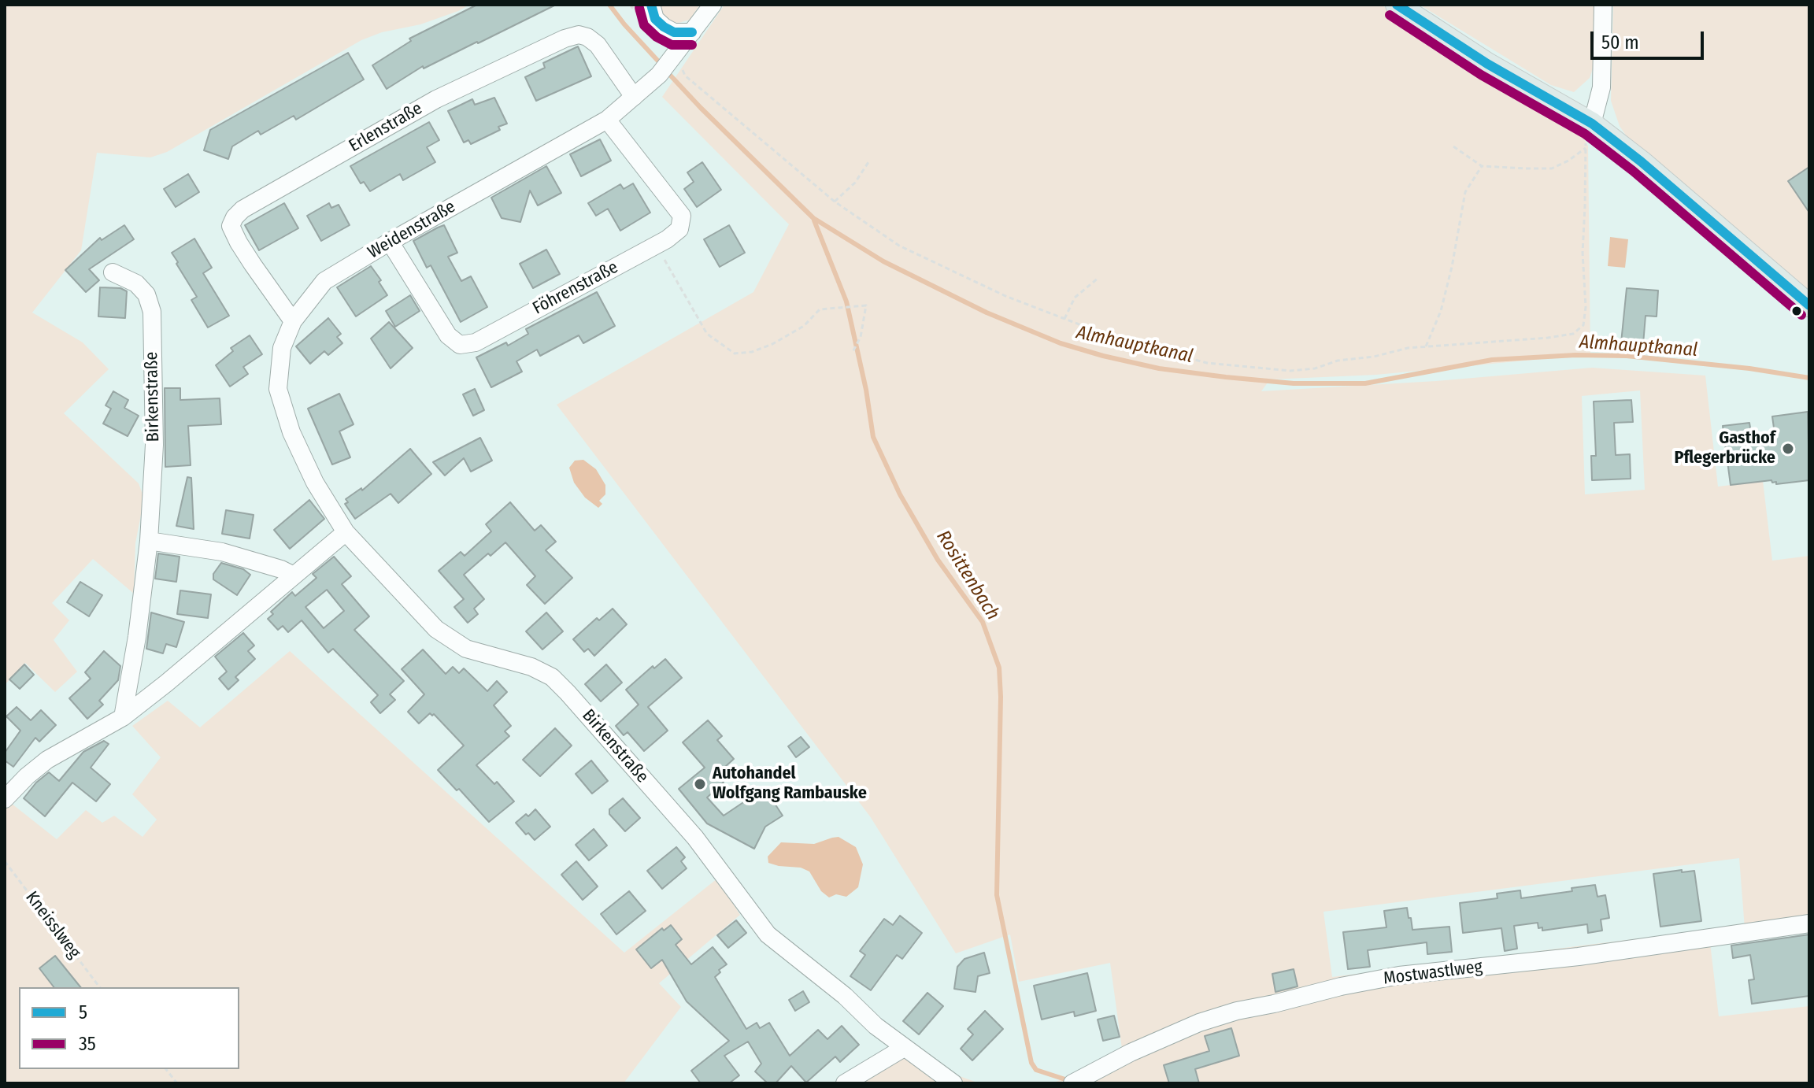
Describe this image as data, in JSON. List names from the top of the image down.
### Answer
{
  "streets": {
    "street": [
      "Erlenstraße",
      "Weidenstraße",
      "Föhrenstraße",
      "Birkenstraße",
      "Mostwastlweg"
    ],
    "path": ["Kneisslweg"]
  },
  "crossings": [
    ["Erlenstraße", "Weidenstraße"],
    ["Weidenstraße", "Föhrenstraße"],
    ["Weidenstraße", "Birkenstraße"]
  ],
  "water": ["Almhauptkanal", "Rosittenbach"],
  "places": ["Gasthof Pflegerbrücke", "Autohandel Wolfgang Rambauske"],
  "lines": ["transit line 5", "transit line 35"],
  "legend": ["5", "35"],
  "scale_bar": "50 m"
}
